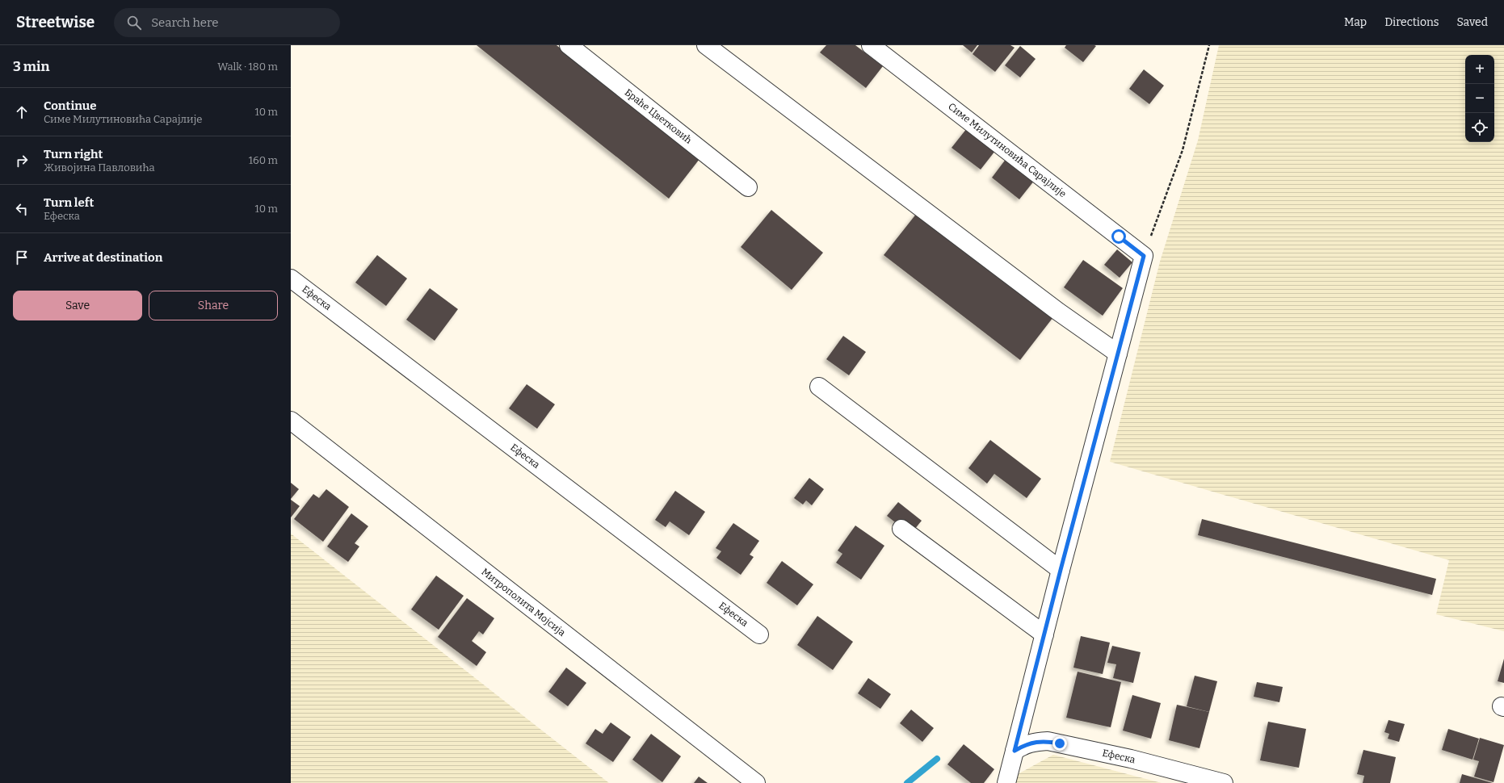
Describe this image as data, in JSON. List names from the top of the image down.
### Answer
{
  "streets": {
    "street": [
      "Браће Цветковић",
      "Симе Милутиновића Сарајлије",
      "Ефеска",
      "Митрополита Мојсија"
    ]
  },
  "page": {
    "header": "Streetwise",
    "search": "Search here",
    "nav": ["Map", "Directions", "Saved"],
    "heading": ["3 min", "Walk · 180 m"],
    "map_buttons": ["+", "−"],
    "list": [
      ["Continue", "Симе Милутиновића Сарајлије", "10 m"],
      ["Turn right", "Живојина Павловића", "160 m"],
      ["Turn left", "Ефеска", "10 m"],
      "Arrive at destination"
    ],
    "buttons": ["Save", "Share"]
  }
}
